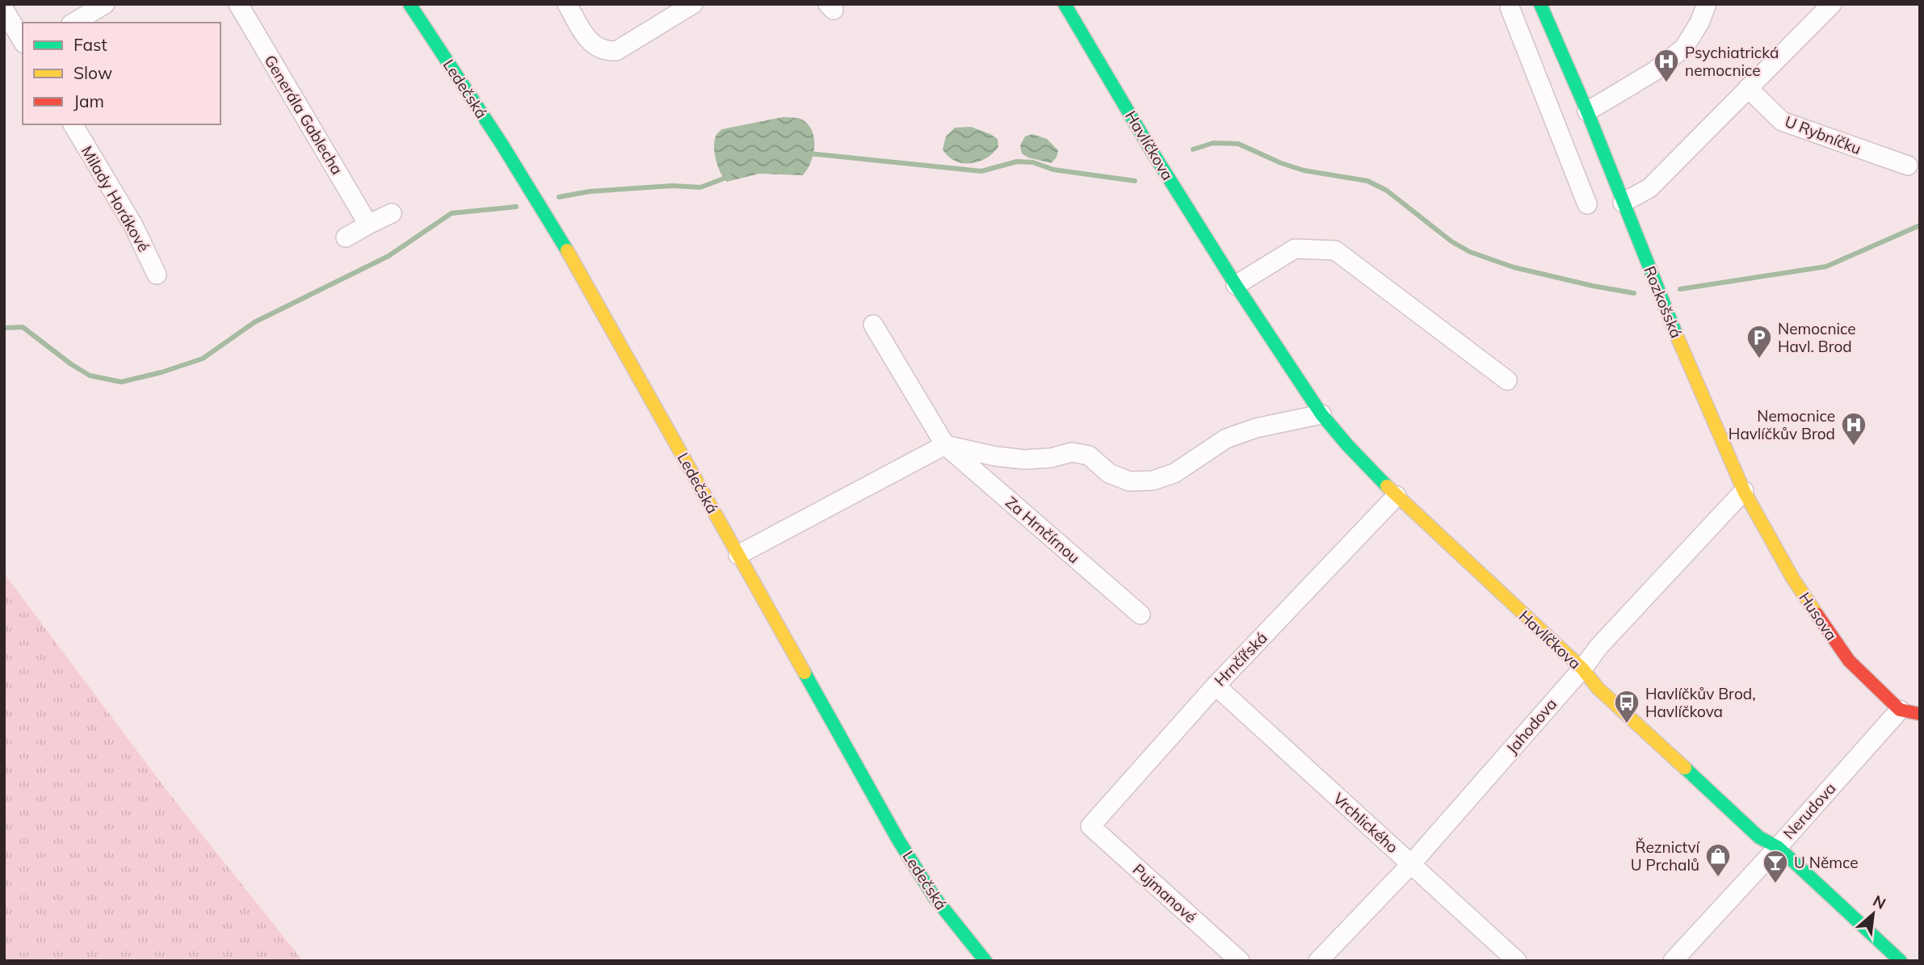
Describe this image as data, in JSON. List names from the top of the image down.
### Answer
{
  "streets": {
    "street": [
      "Ledečská",
      "Generála Gablecha",
      "U Rybníčku",
      "Havlíčkova",
      "Milady Horákové",
      "Rozkošská",
      "Za Hrnčírnou",
      "Husova",
      "Hrnčířská",
      "Jahodova",
      "Nerudova",
      "Vrchlického",
      "Pujmanové"
    ]
  },
  "crossings": [
    ["Havlíčkova", "Hrnčířská"],
    ["Havlíčkova", "Jahodova"],
    ["Havlíčkova", "Nerudova"],
    ["Rozkošská", "Husova"],
    ["Rozkošská", "Jahodova"],
    ["Husova", "Jahodova"],
    ["Husova", "Nerudova"],
    ["Hrnčířská", "Vrchlického"],
    ["Hrnčířská", "Pujmanové"],
    ["Jahodova", "Vrchlického"]
  ],
  "places": {
    "hospital": ["Psychiatrická nemocnice", "Nemocnice Havlíčkův Brod"],
    "parking": ["Nemocnice Havl. Brod"],
    "bus stop": ["Havlíčkův Brod, Havlíčkova"],
    "shop": ["Řeznictví U Prchalů"],
    "bar": ["U Němce"]
  },
  "legend": ["Fast", "Slow", "Jam"],
  "north": "top right"
}
